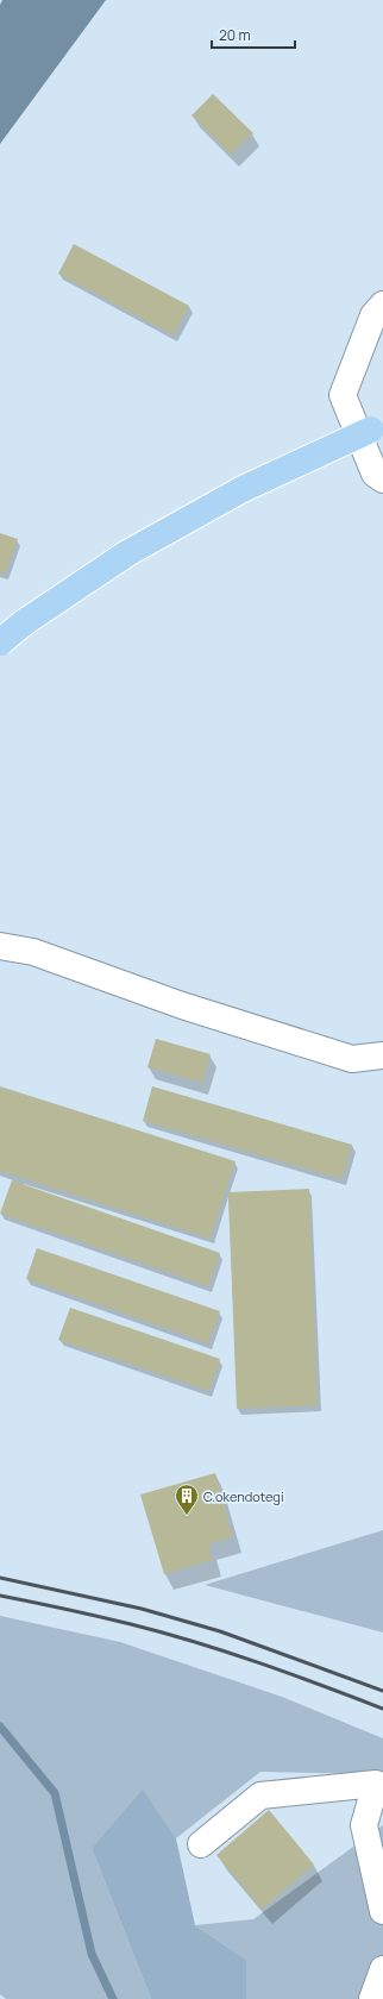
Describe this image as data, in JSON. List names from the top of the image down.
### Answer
{
  "places": {
    "building": ["C.okendotegi"]
  },
  "scale_bar": "20 m"
}
